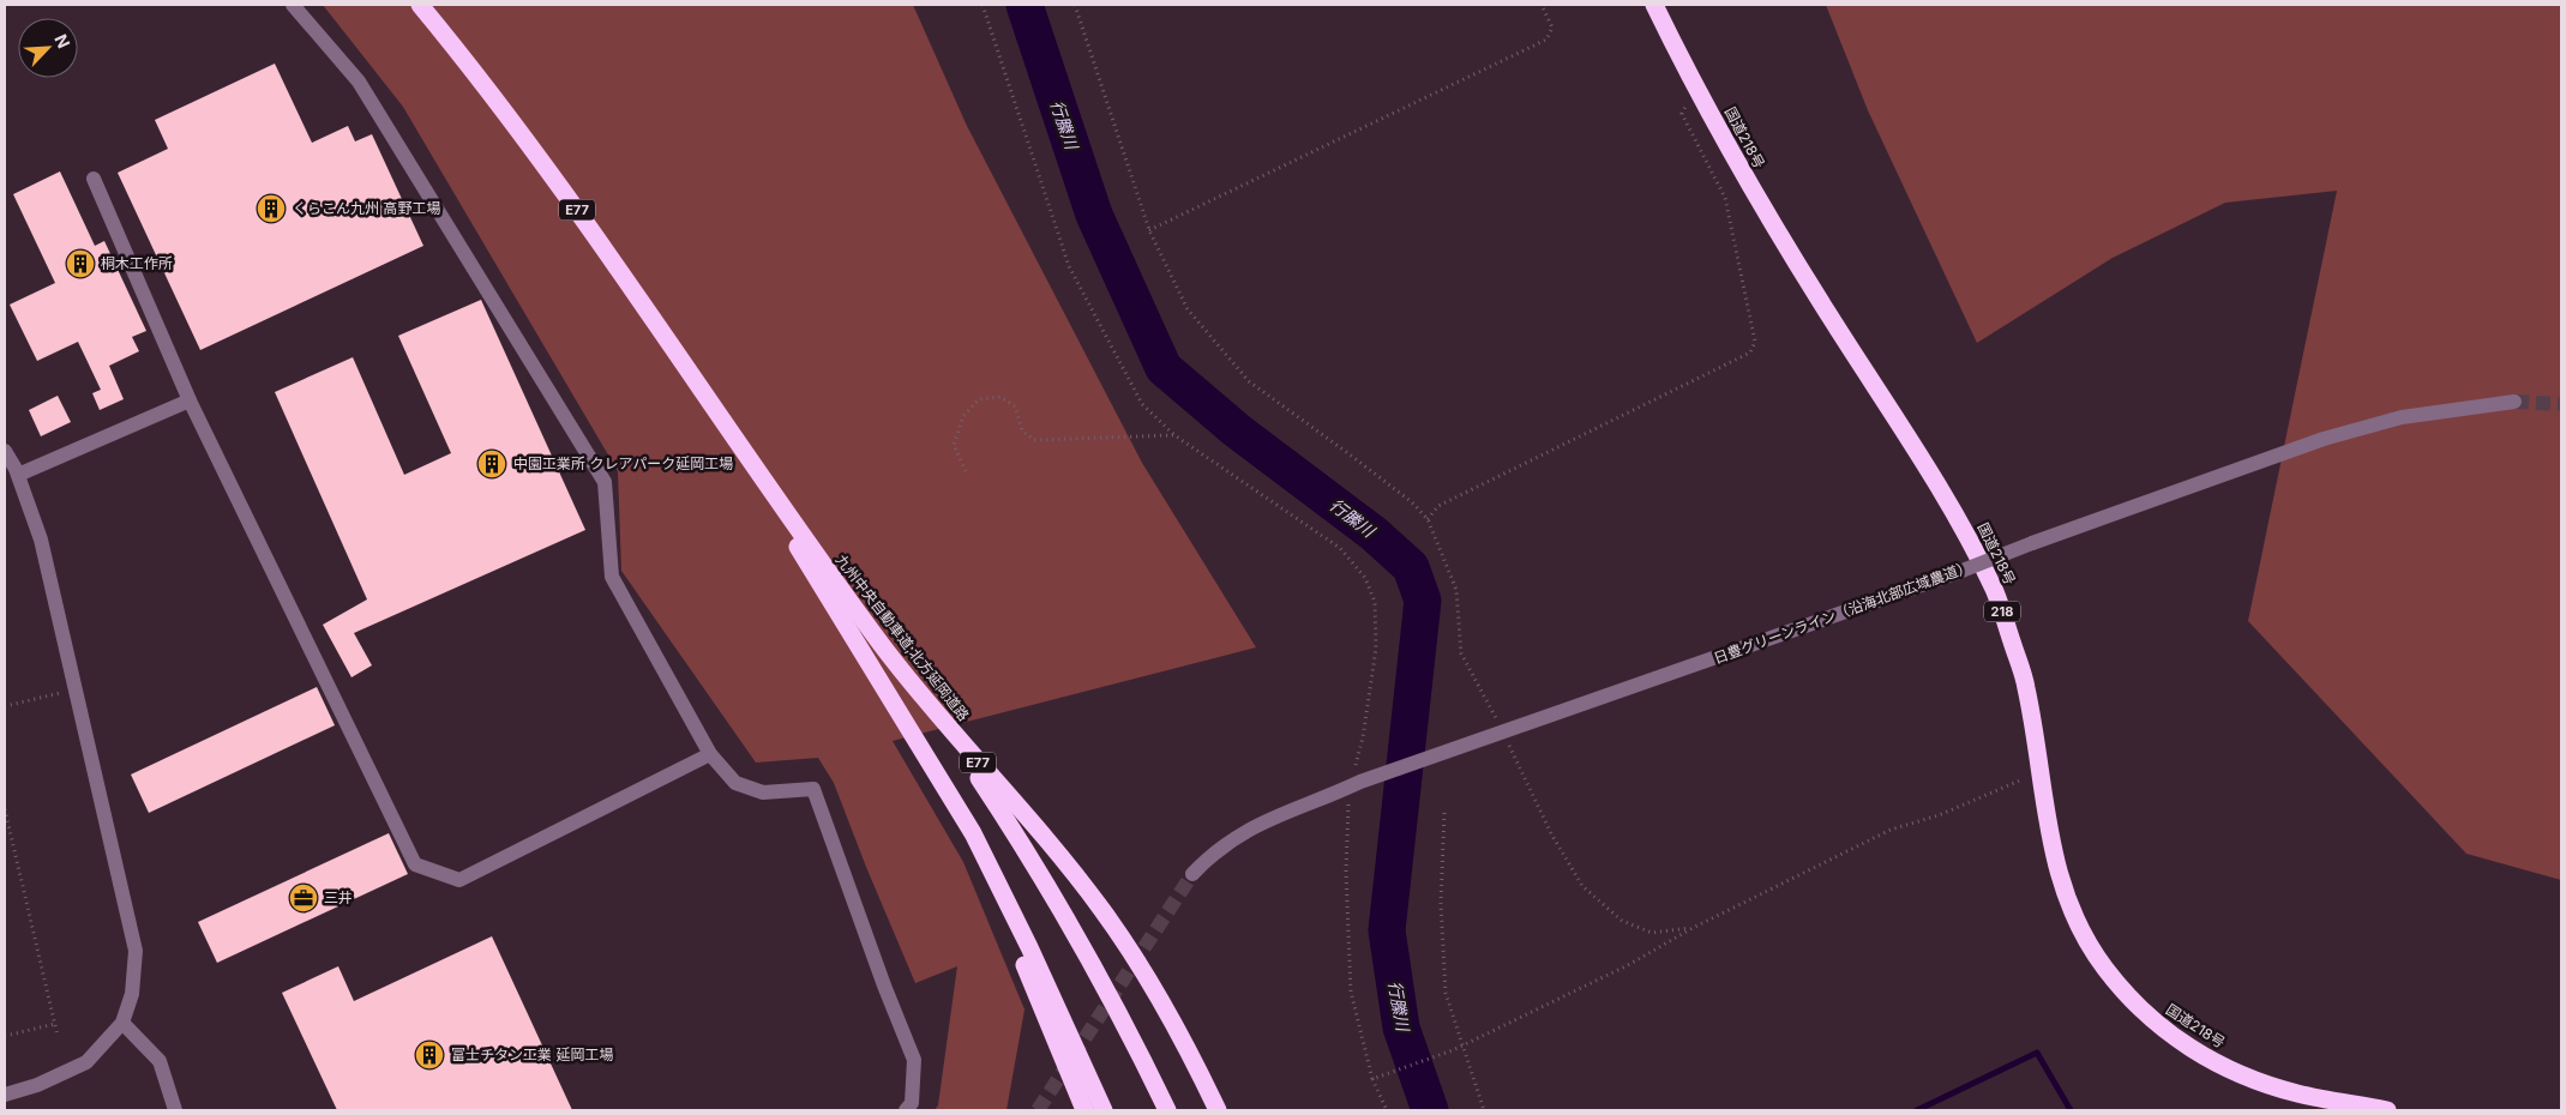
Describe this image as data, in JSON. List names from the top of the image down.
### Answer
{
  "streets": {
    "highway": [
      "国道218号",
      "E77",
      "218",
      "九州中央自動車道;北方延岡道路"
    ],
    "street": ["日豊グリーンライン（沿海北部広域農道）"]
  },
  "water": ["行縢川"],
  "places": {
    "building": [
      "くらこん九州 高野工場",
      "桐木工作所",
      "中園工業所 クレアパーク延岡工場",
      "富士チタン工業 延岡工場"
    ],
    "office": ["三井"]
  },
  "north": "top right"
}
